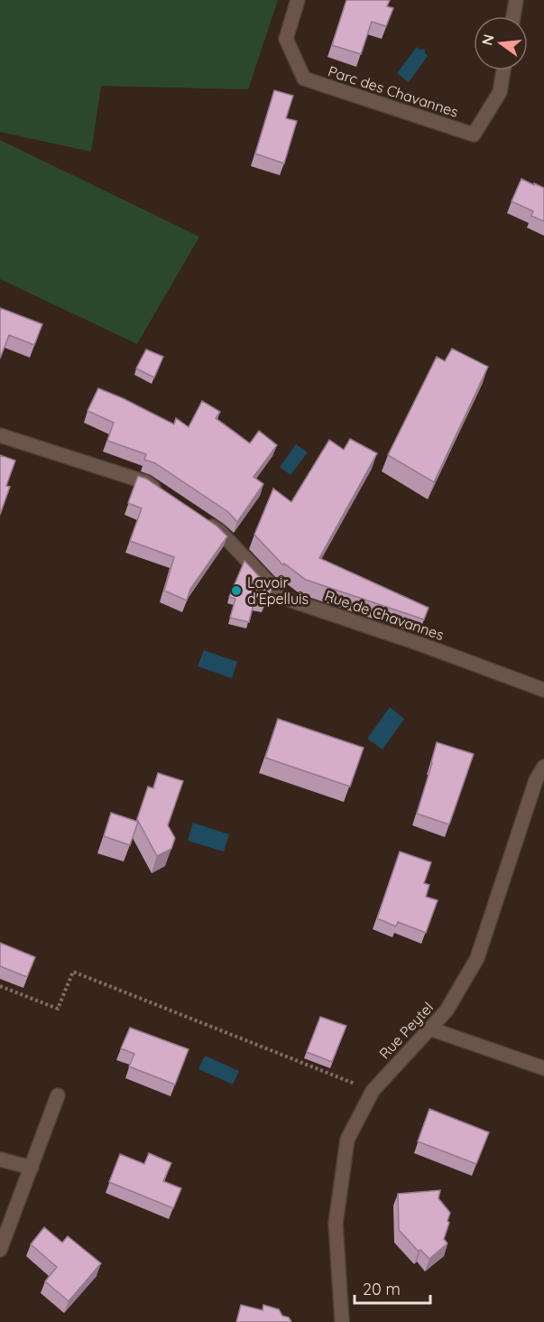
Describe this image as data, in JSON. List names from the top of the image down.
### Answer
{
  "streets": {
    "street": ["Parc des Chavannes", "Rue de Chavannes", "Rue Peytel"]
  },
  "places": ["Lavoir d'Epelluis"],
  "scale_bar": "20 m",
  "north": "left"
}
